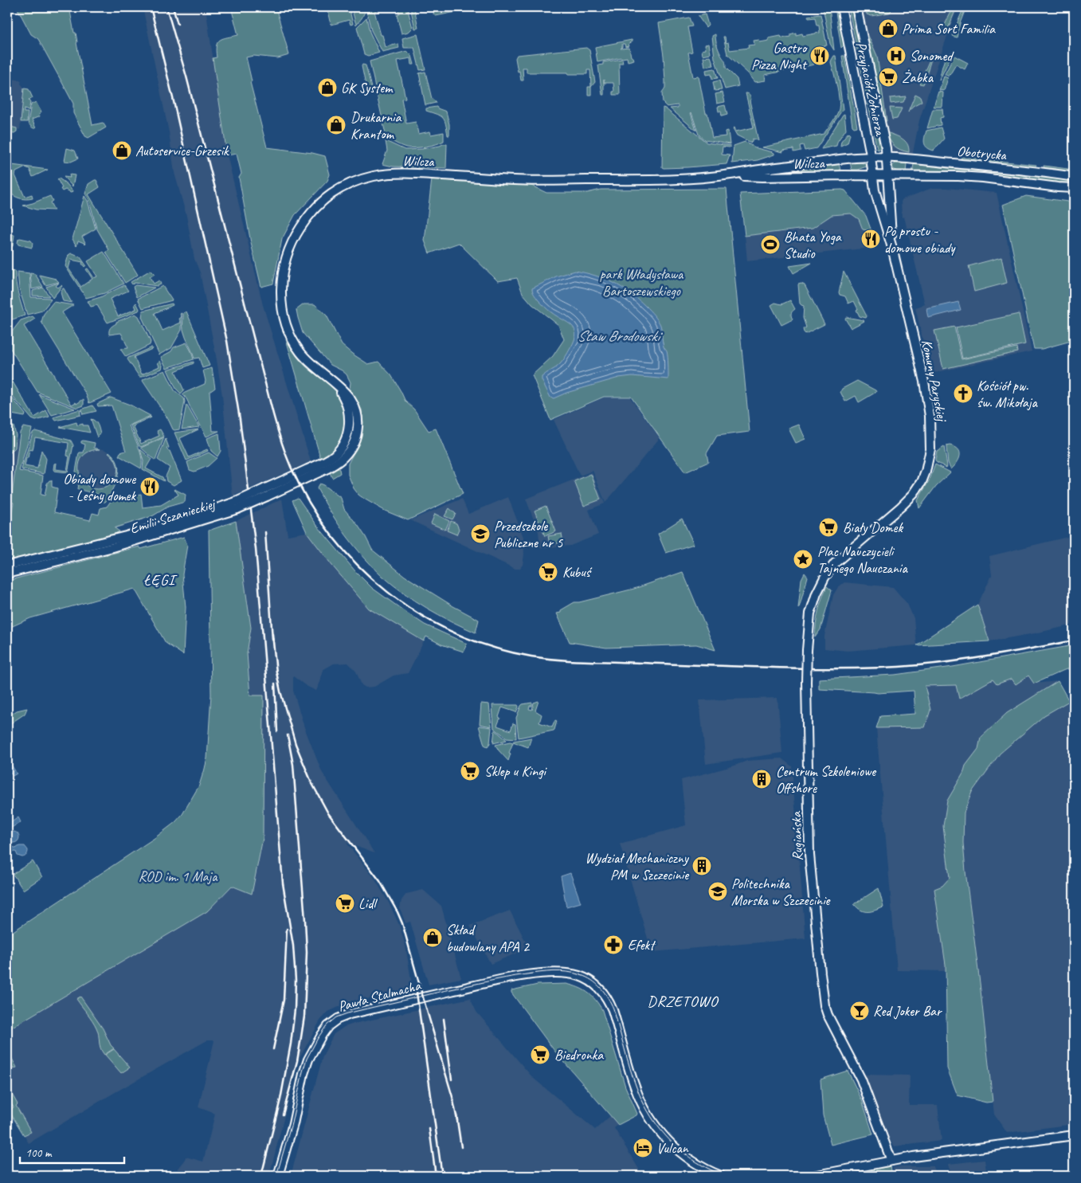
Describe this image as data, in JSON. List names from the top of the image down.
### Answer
{
  "streets": {
    "street": [
      "Przyjaciół Żołnierza",
      "Obotrycka",
      "Wilcza",
      "Komuny Paryskiej",
      "Emilii Sczanieckiej",
      "Rugiańska",
      "Pawła Stalmacha"
    ]
  },
  "crossings": [
    ["Przyjaciół Żołnierza", "Obotrycka"],
    ["Przyjaciół Żołnierza", "Wilcza"],
    ["Przyjaciół Żołnierza", "Komuny Paryskiej"],
    ["Obotrycka", "Wilcza"],
    ["Obotrycka", "Komuny Paryskiej"],
    ["Wilcza", "Komuny Paryskiej"],
    ["Wilcza", "Emilii Sczanieckiej"],
    ["Komuny Paryskiej", "Rugiańska"]
  ],
  "districts": ["ŁĘGI", "DRZETOWO"],
  "water": ["Staw Brodowski"],
  "parks": ["park Władysława Bartoszewskiego", "ROD im. 1 Maja"],
  "places": {
    "shop": [
      "Prima Sort Familia",
      "GK System",
      "Drukarnia Krantom",
      "Autoservice-Grzesik",
      "Skład budowlany APA 2"
    ],
    "restaurant": ["Gastro Pizza Night", "Po prostu - domowe obiady", "Obiady domowe - Leśny domek"],
    "hospital": ["Sonomed"],
    "supermarket": [
      "Żabka",
      "Biały Domek",
      "Kubuś",
      "Sklep u Kingi",
      "Lidl",
      "Biedronka"
    ],
    "sports": ["Bhata Yoga Studio"],
    "church": ["Kościół pw. św. Mikołaja"],
    "school or university": ["Przedszkole Publiczne nr 5", "Politechnika Morska w Szczecinie"],
    "place": ["Plac Nauczycieli Tajnego Nauczania"],
    "building": ["Centrum Szkoleniowe Offshore", "Wydział Mechaniczny PM w Szczecinie"],
    "pharmacy": ["Efekt"],
    "bar": ["Red Joker Bar"],
    "hotel": ["Vulcan"]
  },
  "scale_bar": "100 m"
}
